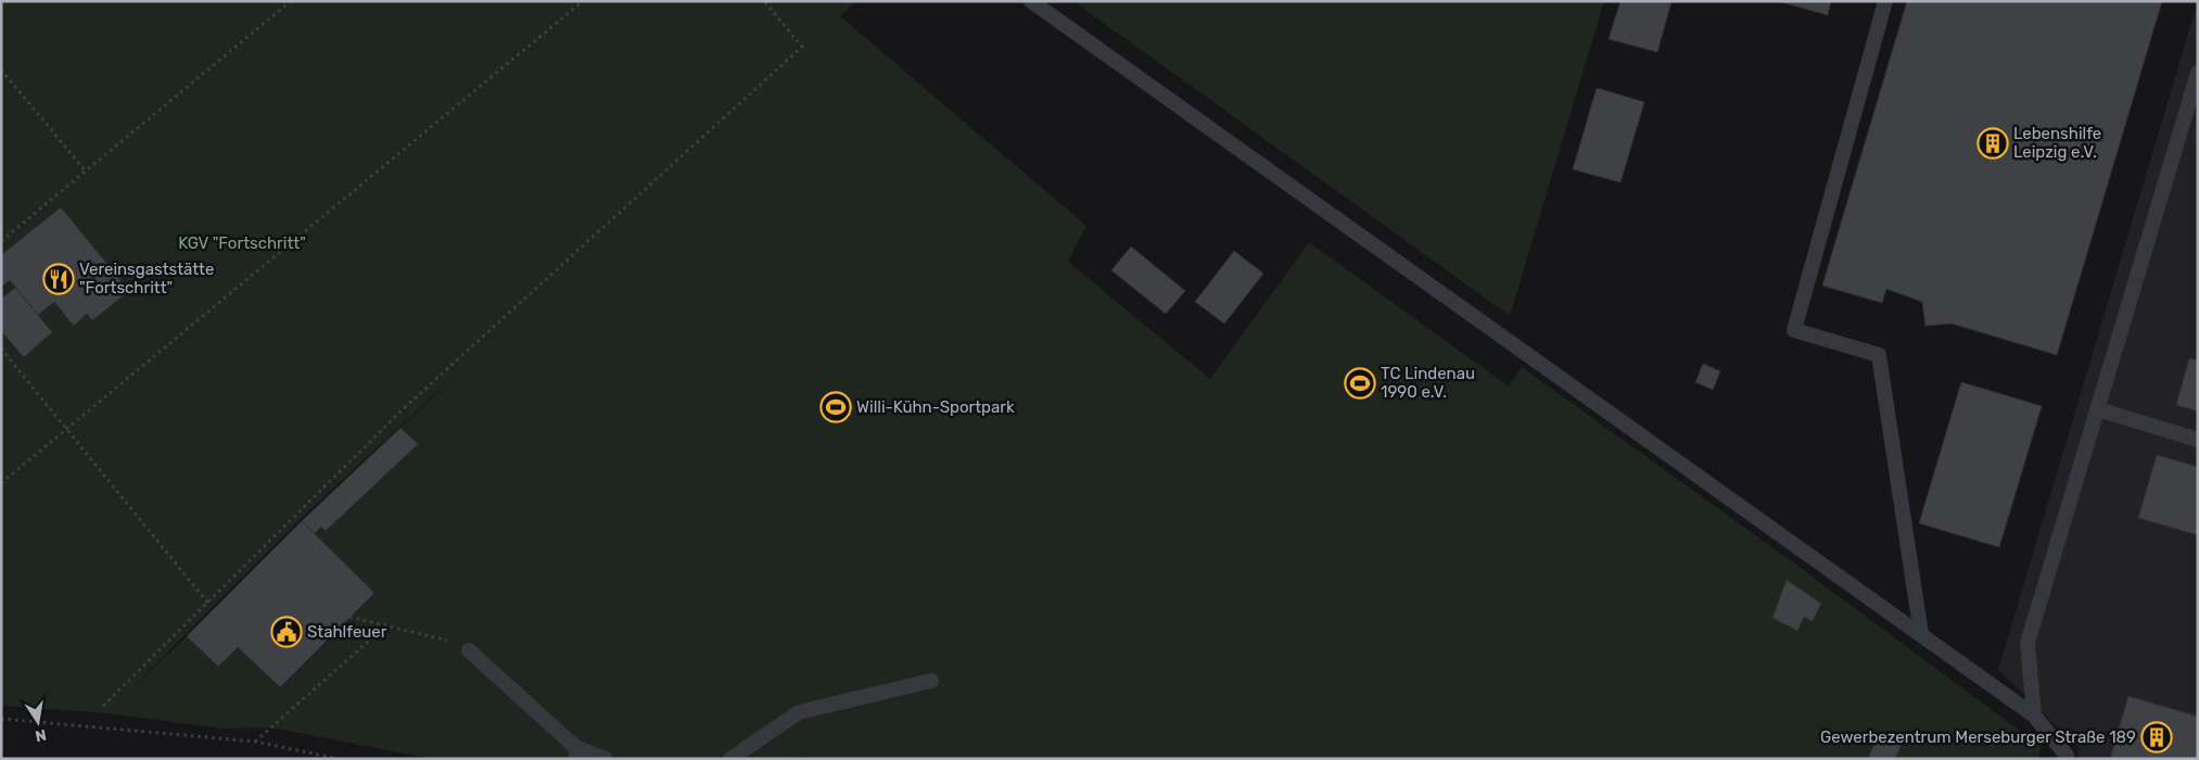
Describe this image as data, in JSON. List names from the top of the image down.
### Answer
{
  "parks": ["KGV \"Fortschritt\""],
  "places": {
    "building": ["Lebenshilfe Leipzig e.V.", "Gewerbezentrum Merseburger Straße 189"],
    "restaurant": ["Vereinsgaststätte \"Fortschritt\""],
    "sports": ["TC Lindenau 1990 e.V.", "Willi-Kühn-Sportpark"],
    "public building": ["Stahlfeuer"]
  },
  "north": "bottom"
}
